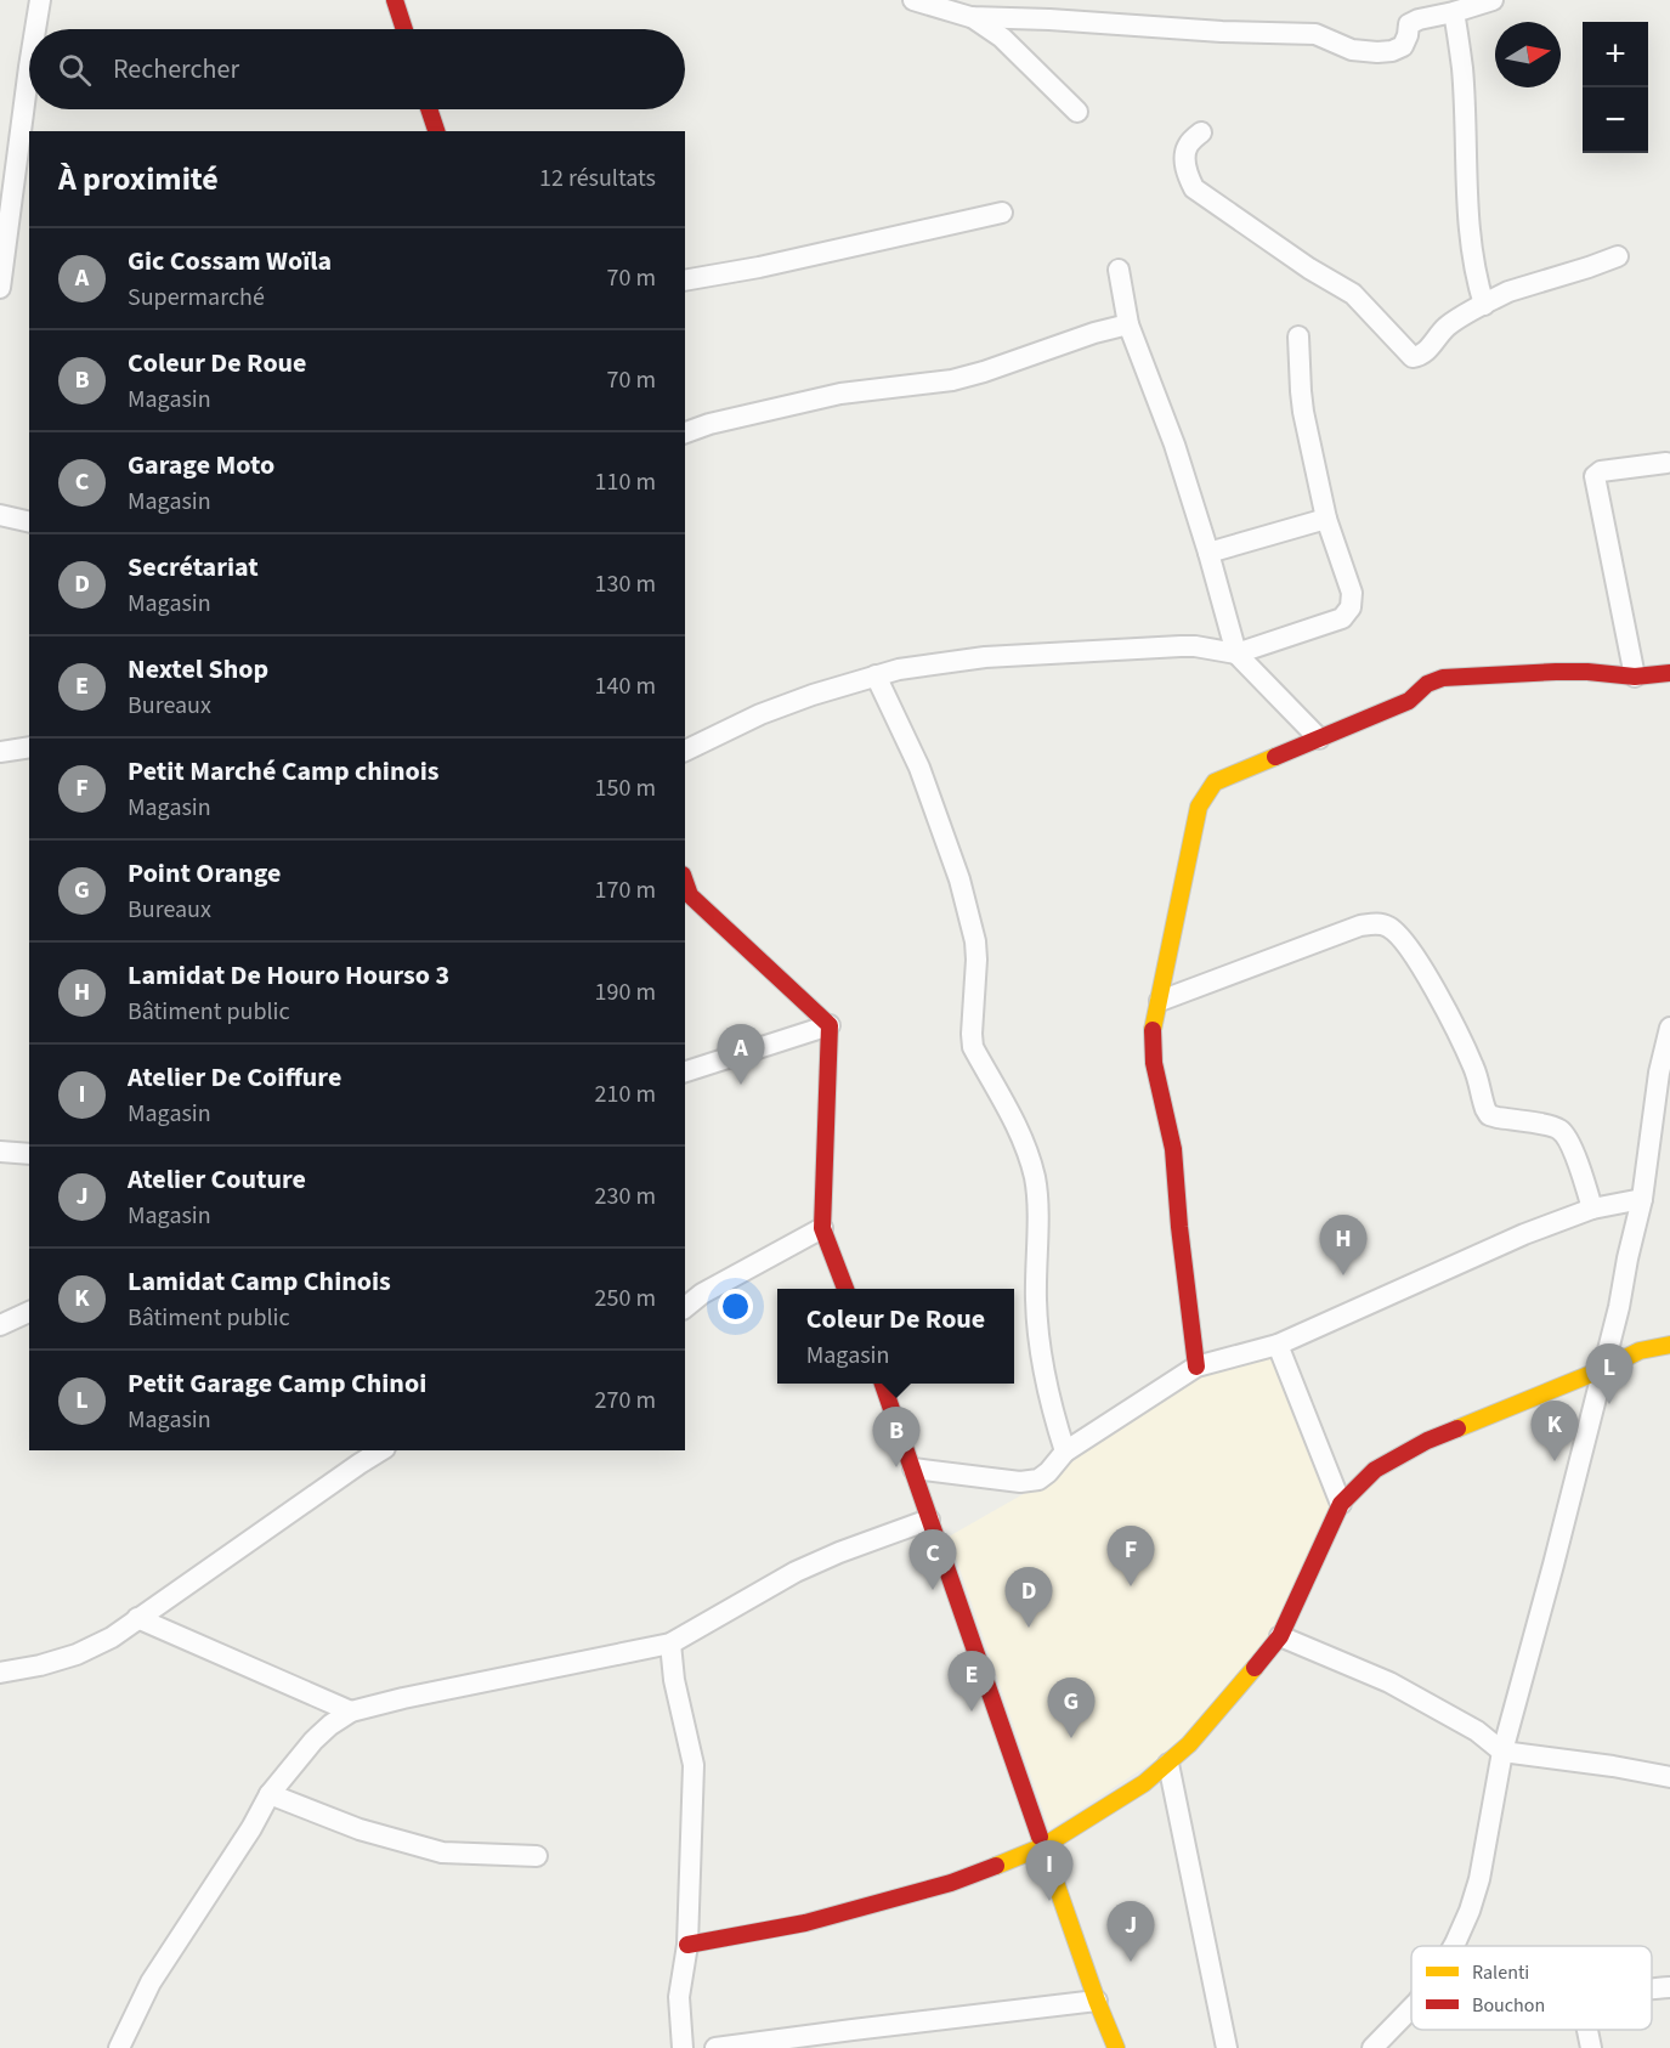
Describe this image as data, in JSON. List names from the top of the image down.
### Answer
{
  "legend": ["Ralenti", "Bouchon"],
  "north": "right",
  "page": {
    "map_buttons": ["+", "−"],
    "search": "Rechercher",
    "heading": ["À proximité", "12 résultats"],
    "list": [
      {
        "mark": "A",
        "name": "Gic Cossam Woïla",
        "note": "Supermarché",
        "value": "70 m"
      },
      {
        "mark": "B",
        "name": "Coleur De Roue",
        "note": "Magasin",
        "value": "70 m"
      },
      {
        "mark": "C",
        "name": "Garage Moto",
        "note": "Magasin",
        "value": "110 m"
      },
      {
        "mark": "D",
        "name": "Secrétariat",
        "note": "Magasin",
        "value": "130 m"
      },
      {
        "mark": "E",
        "name": "Nextel Shop",
        "note": "Bureaux",
        "value": "140 m"
      },
      {
        "mark": "F",
        "name": "Petit Marché Camp chinois",
        "note": "Magasin",
        "value": "150 m"
      },
      {
        "mark": "G",
        "name": "Point Orange",
        "note": "Bureaux",
        "value": "170 m"
      },
      {
        "mark": "H",
        "name": "Lamidat De Houro Hourso 3",
        "note": "Bâtiment public",
        "value": "190 m"
      },
      {
        "mark": "I",
        "name": "Atelier De Coiffure",
        "note": "Magasin",
        "value": "210 m"
      },
      {
        "mark": "J",
        "name": "Atelier Couture",
        "note": "Magasin",
        "value": "230 m"
      },
      {
        "mark": "K",
        "name": "Lamidat Camp Chinois",
        "note": "Bâtiment public",
        "value": "250 m"
      },
      {
        "mark": "L",
        "name": "Petit Garage Camp Chinoi",
        "note": "Magasin",
        "value": "270 m"
      }
    ],
    "pins": [
      "A",
      "H",
      "L",
      "K",
      "B",
      "F",
      "C",
      "D",
      "E",
      "G",
      "I",
      "J"
    ],
    "popup": ["Coleur De Roue", "Magasin"]
  }
}
